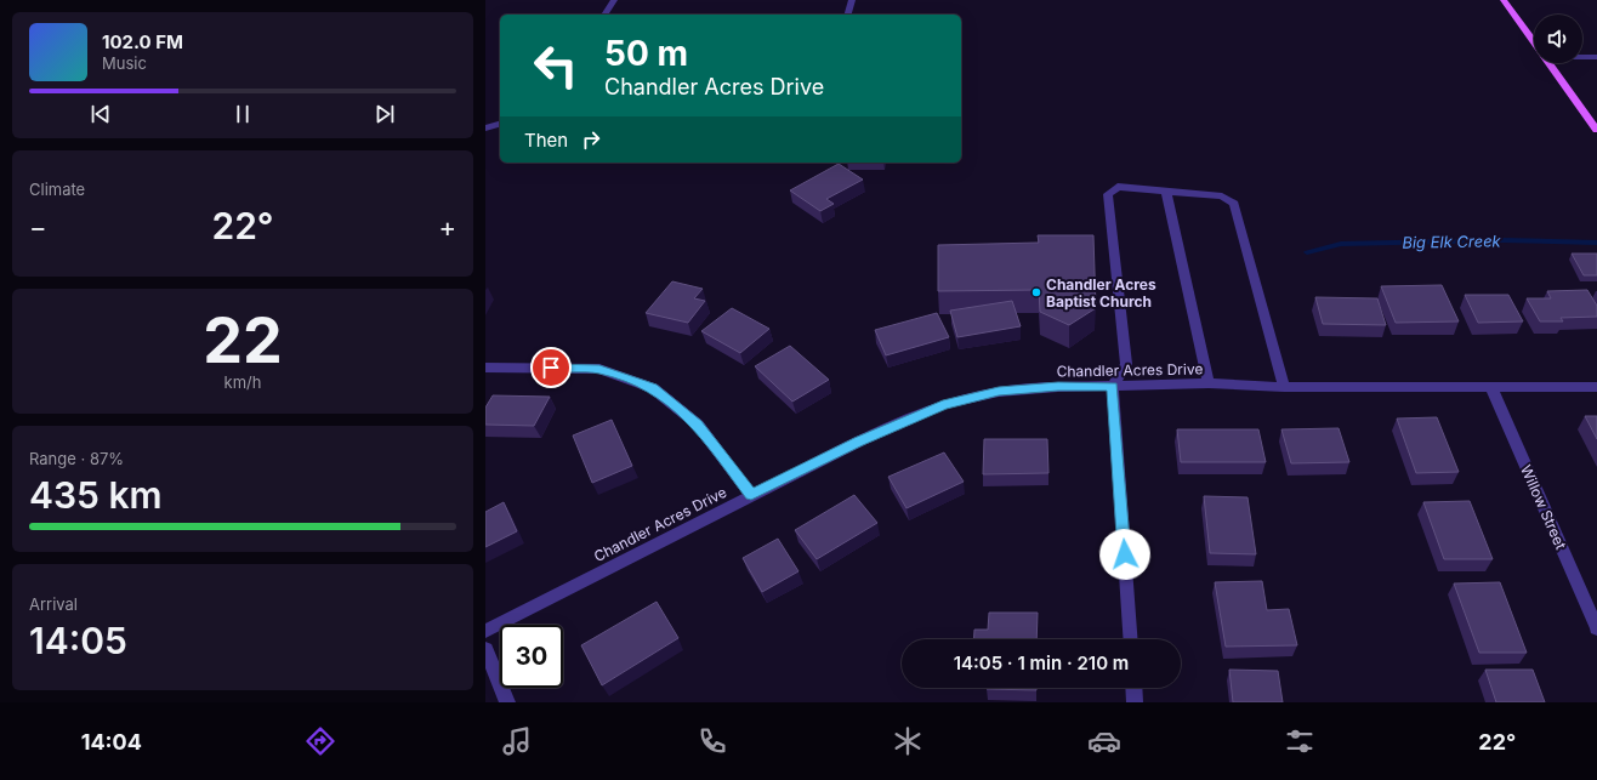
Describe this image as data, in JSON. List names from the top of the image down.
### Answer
{
  "streets": {
    "street": ["Chandler Acres Drive", "Willow Street"]
  },
  "crossings": [
    ["Chandler Acres Drive", "Willow Street"]
  ],
  "water": ["Big Elk Creek"],
  "places": ["Chandler Acres Baptist Church"],
  "page": {
    "turn": ["50 m", "Chandler Acres Drive"],
    "song": ["102.0 FM", "Music"],
    "then": "Then",
    "tile": [
      "Climate",
      ["22", "km/h"],
      ["Range · 87%", "435 km"],
      ["Arrival", "14:05"]
    ],
    "heat": ["−", "22°", "+"],
    "limit": "30",
    "trip": "14:05 · 1 min · 210 m",
    "tabs": ["14:04", "22°"]
  }
}
